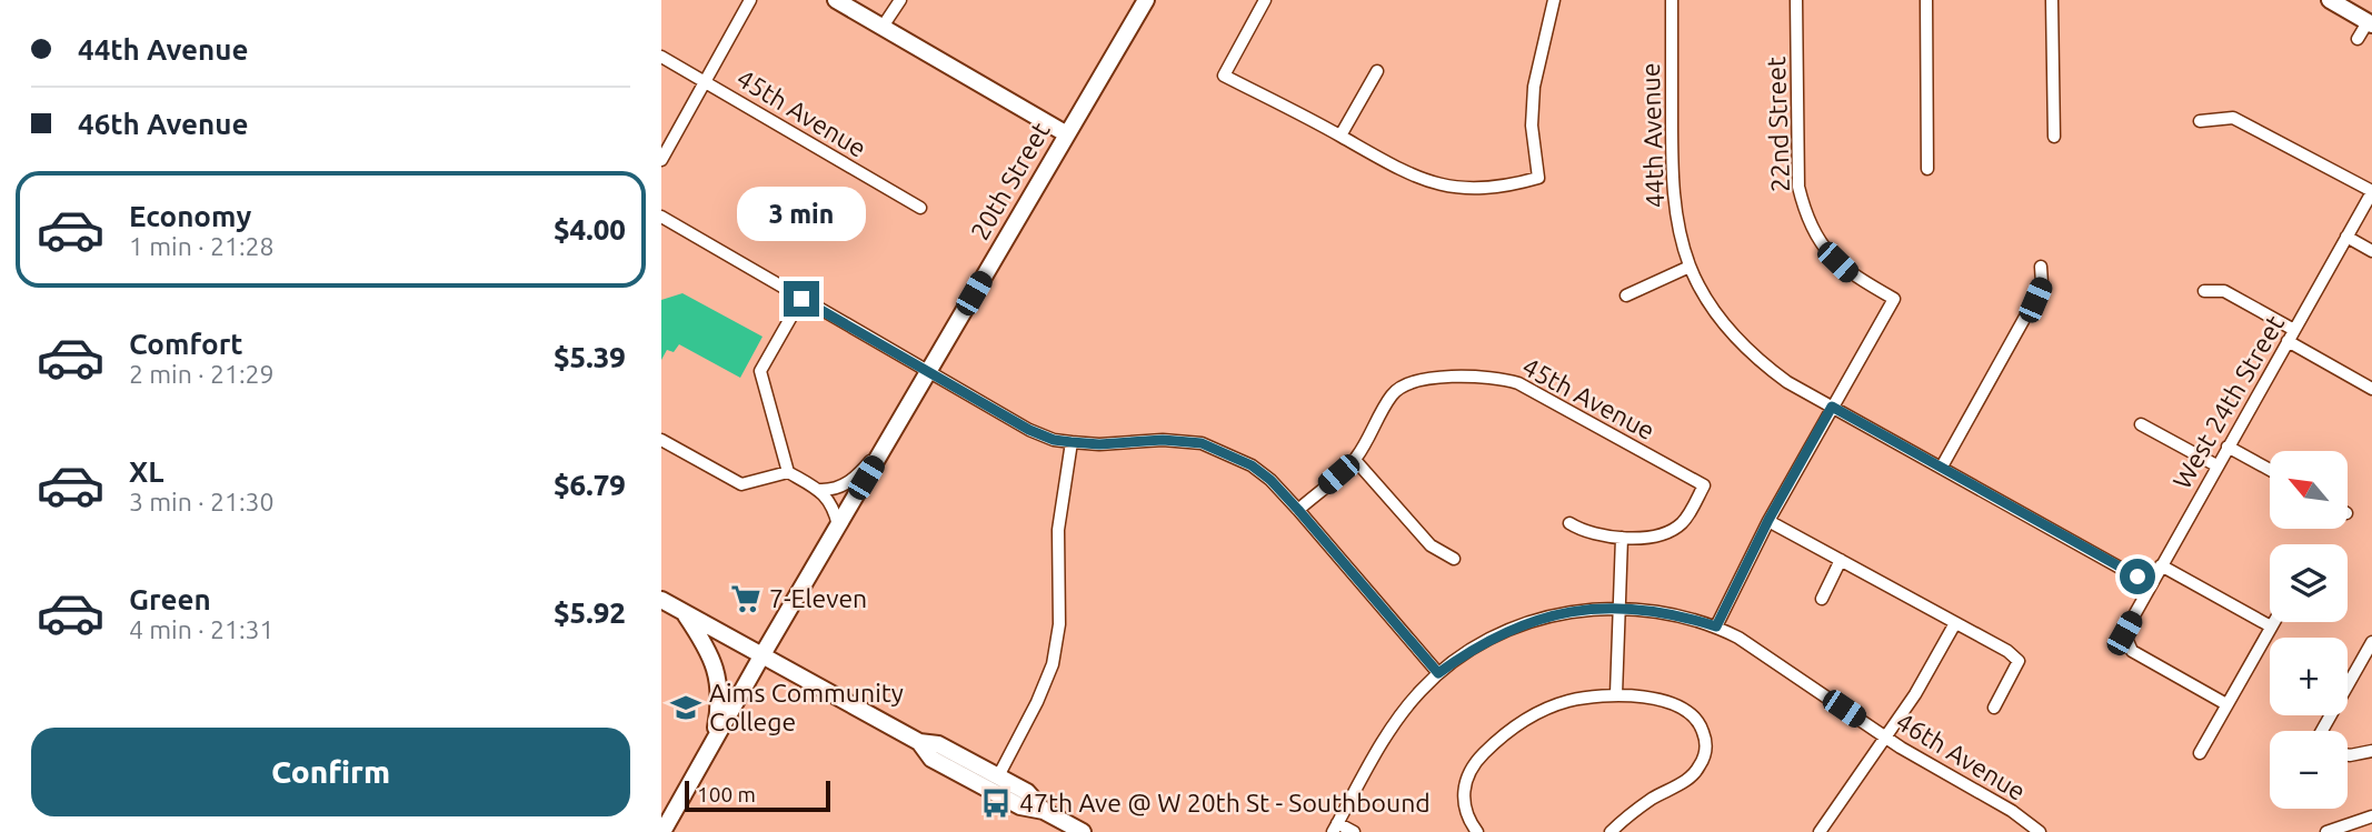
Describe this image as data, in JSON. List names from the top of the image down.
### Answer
{
  "streets": {
    "main road": ["20th Street"],
    "street": [
      "45th Avenue",
      "22nd Street",
      "44th Avenue",
      "West 24th Street",
      "46th Avenue"
    ]
  },
  "crossings": [
    ["22nd Street", "44th Avenue"],
    ["22nd Street", "46th Avenue"],
    ["44th Avenue", "West 24th Street"]
  ],
  "places": {
    "supermarket": ["7-Eleven"],
    "school or university": ["Aims Community College"],
    "bus stop": ["47th Ave @ W 20th St - Southbound"]
  },
  "scale_bar": "100 m",
  "north": "top left",
  "page": {
    "banner": ["44th Avenue", "46th Avenue"],
    "list": [
      {
        "name": "Economy",
        "note": "1 min · 21:28",
        "value": "$4.00"
      },
      {
        "name": "Comfort",
        "note": "2 min · 21:29",
        "value": "$5.39"
      },
      {
        "name": "XL",
        "note": "3 min · 21:30",
        "value": "$6.79"
      },
      {
        "name": "Green",
        "note": "4 min · 21:31",
        "value": "$5.92"
      }
    ],
    "bubble": "3 min",
    "map_buttons": ["+", "−"],
    "buttons": "Confirm",
    "scale": "100 m"
  }
}
